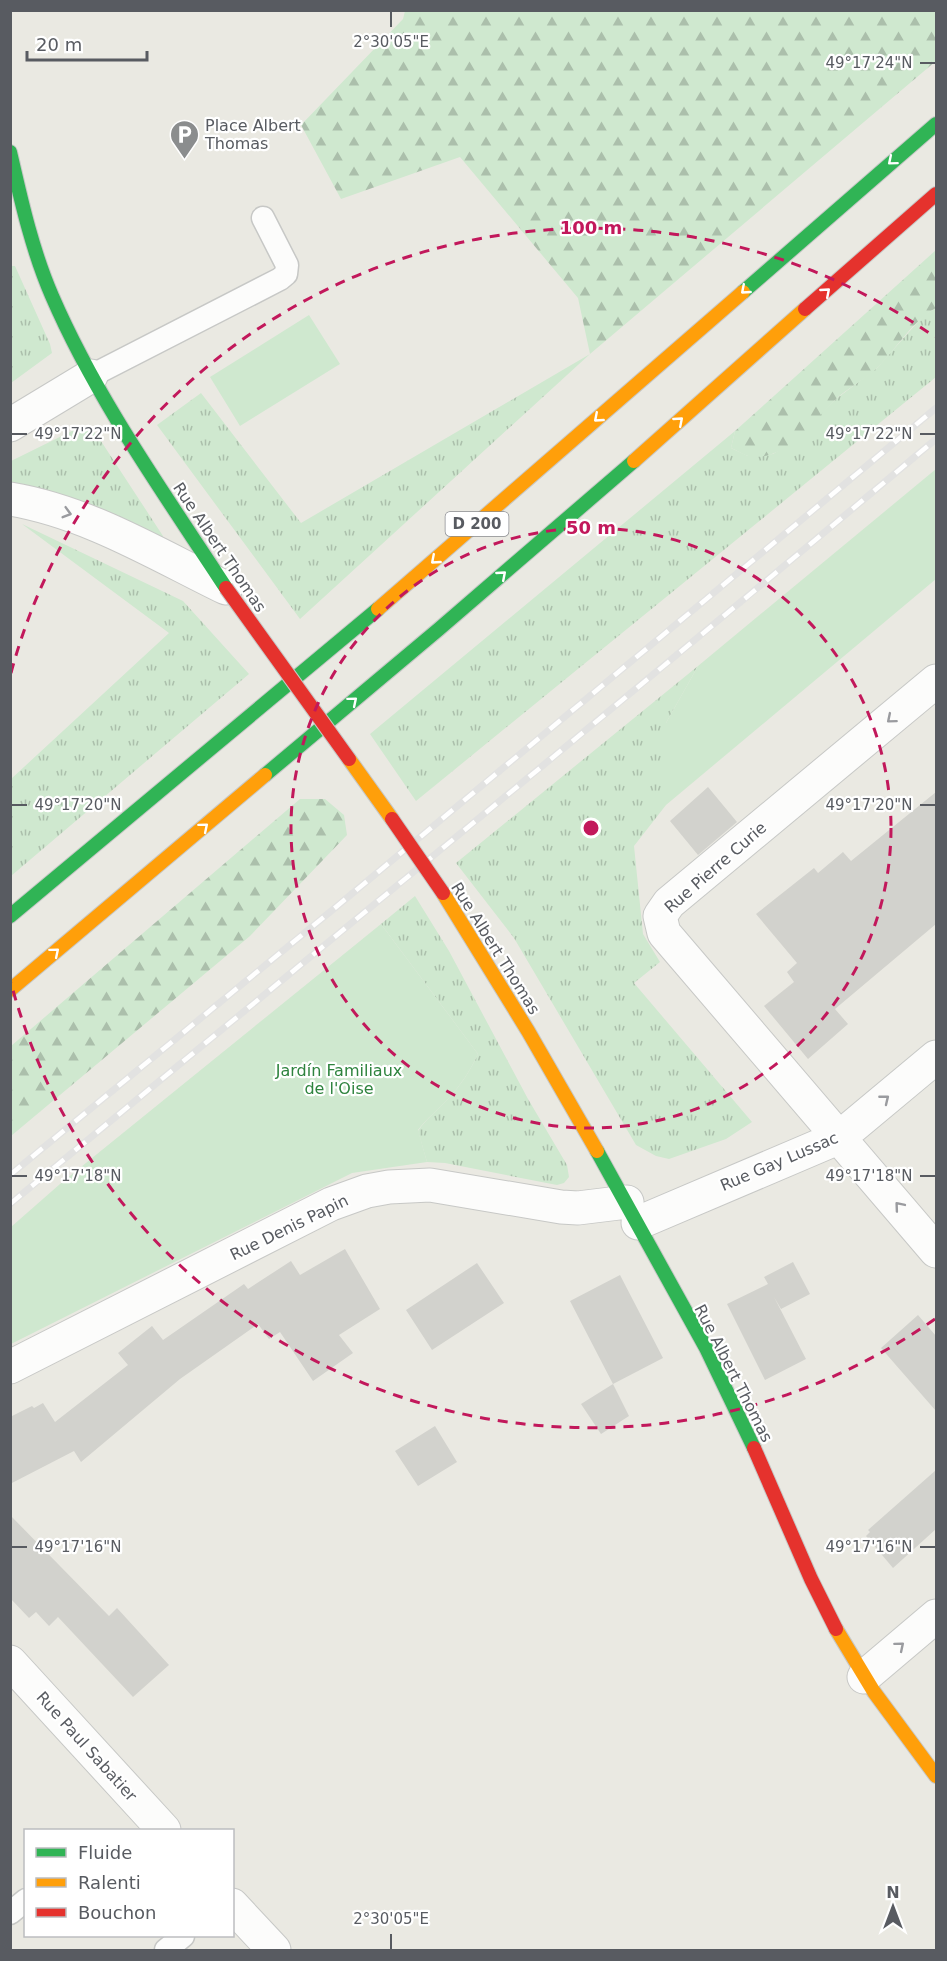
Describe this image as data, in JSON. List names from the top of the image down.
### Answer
{
  "streets": {
    "main road": ["D 200", "Rue Albert Thomas"],
    "street": [
      "Rue Pierre Curie",
      "Rue Gay Lussac",
      "Rue Denis Papin",
      "Rue Paul Sabatier"
    ]
  },
  "crossings": [
    ["Rue Albert Thomas", "Rue Gay Lussac"],
    ["Rue Albert Thomas", "Rue Denis Papin"],
    ["Rue Pierre Curie", "Rue Gay Lussac"],
    ["Rue Gay Lussac", "Rue Denis Papin"]
  ],
  "one_way": ["Rue Gay Lussac"],
  "parks": ["Jardín Familiaux de l'Oise"],
  "places": {
    "parking": ["Place Albert Thomas"]
  },
  "legend": ["Fluide", "Ralenti", "Bouchon"],
  "scale_bar": "20 m",
  "north": "top",
  "coordinates": [
    "2°30'05\"E",
    "49°17'24\"N",
    "49°17'22\"N",
    "49°17'20\"N",
    "49°17'18\"N",
    "49°17'16\"N"
  ],
  "rings": ["100 m", "50 m"]
}
